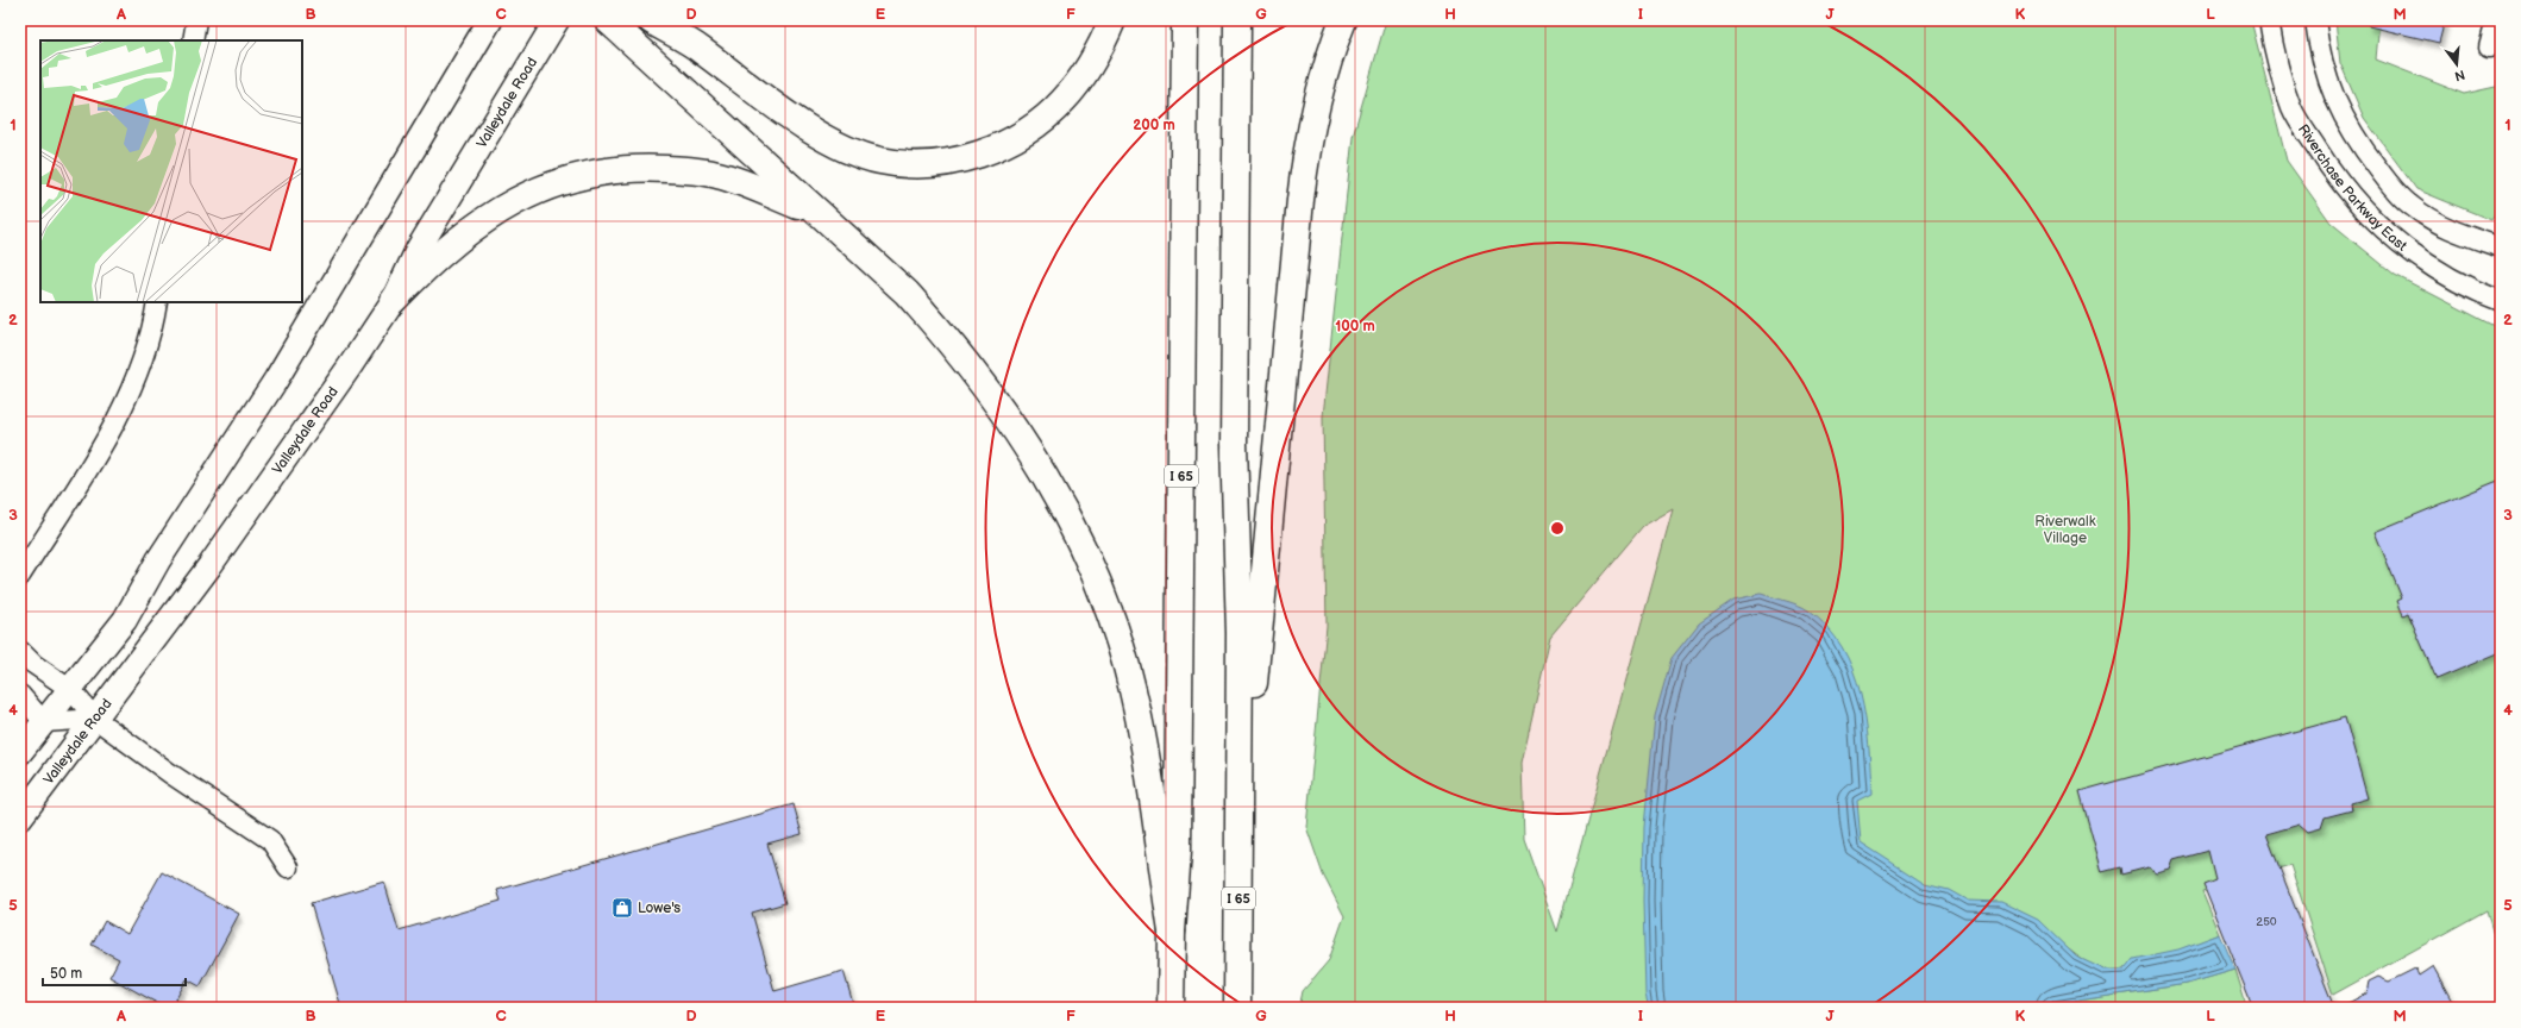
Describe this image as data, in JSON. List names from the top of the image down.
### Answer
{
  "streets": {
    "highway": ["I 65"],
    "main road": ["Valleydale Road"],
    "street": ["Riverchase Parkway East"]
  },
  "parks": ["Riverwalk Village"],
  "places": {
    "shop": ["Lowe's"]
  },
  "house_numbers": ["250"],
  "scale_bar": "50 m",
  "north": "bottom",
  "grid": {
    "columns": [
      "A",
      "B",
      "C",
      "D",
      "E",
      "F",
      "G",
      "H",
      "I",
      "J",
      "K",
      "L",
      "M"
    ],
    "rows": [
      "1",
      "2",
      "3",
      "4",
      "5"
    ]
  },
  "rings": ["200 m", "100 m"]
}
